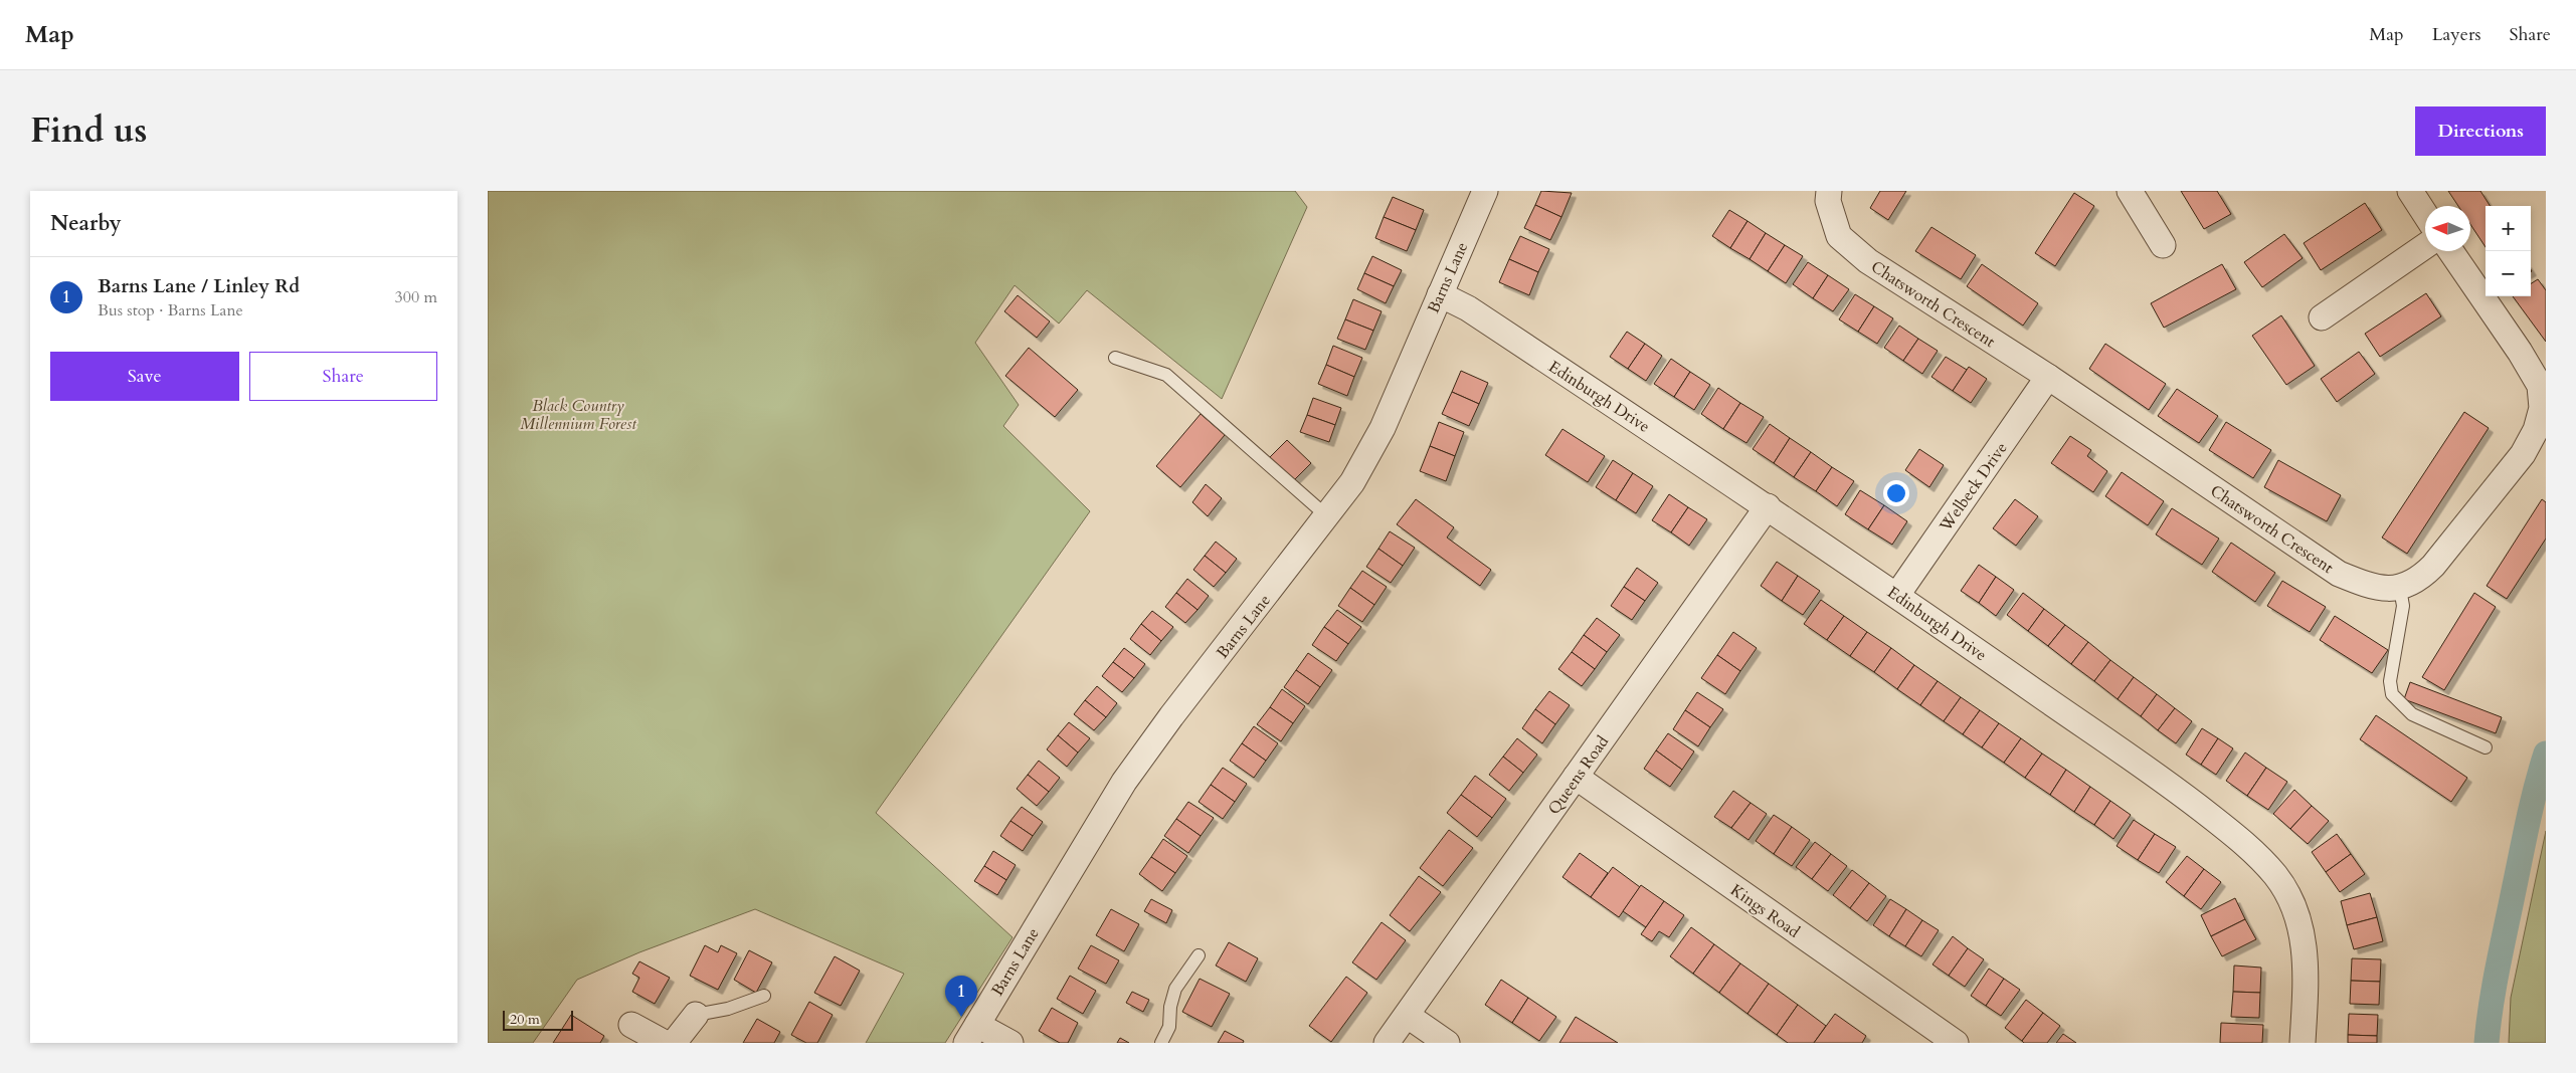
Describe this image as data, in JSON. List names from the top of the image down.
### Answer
{
  "streets": {
    "street": [
      "Barns Lane",
      "Chatsworth Crescent",
      "Edinburgh Drive",
      "Welbeck Drive",
      "Queens Road",
      "Kings Road"
    ]
  },
  "crossings": [
    ["Barns Lane", "Edinburgh Drive"],
    ["Chatsworth Crescent", "Welbeck Drive"],
    ["Edinburgh Drive", "Welbeck Drive"],
    ["Edinburgh Drive", "Queens Road"],
    ["Queens Road", "Kings Road"]
  ],
  "parks": ["Black Country Millennium Forest"],
  "scale_bar": "20 m",
  "north": "left",
  "page": {
    "header": "Map",
    "nav": ["Map", "Layers", "Share"],
    "title": "Find us",
    "buttons": [
      "Directions",
      ["Save", "Share"]
    ],
    "heading": "Nearby",
    "map_buttons": ["+", "−"],
    "list": [
      {
        "mark": "1",
        "name": "Barns Lane / Linley Rd",
        "note": "Bus stop · Barns Lane",
        "value": "300 m"
      }
    ],
    "pins": "1",
    "scale": "20 m"
  }
}
